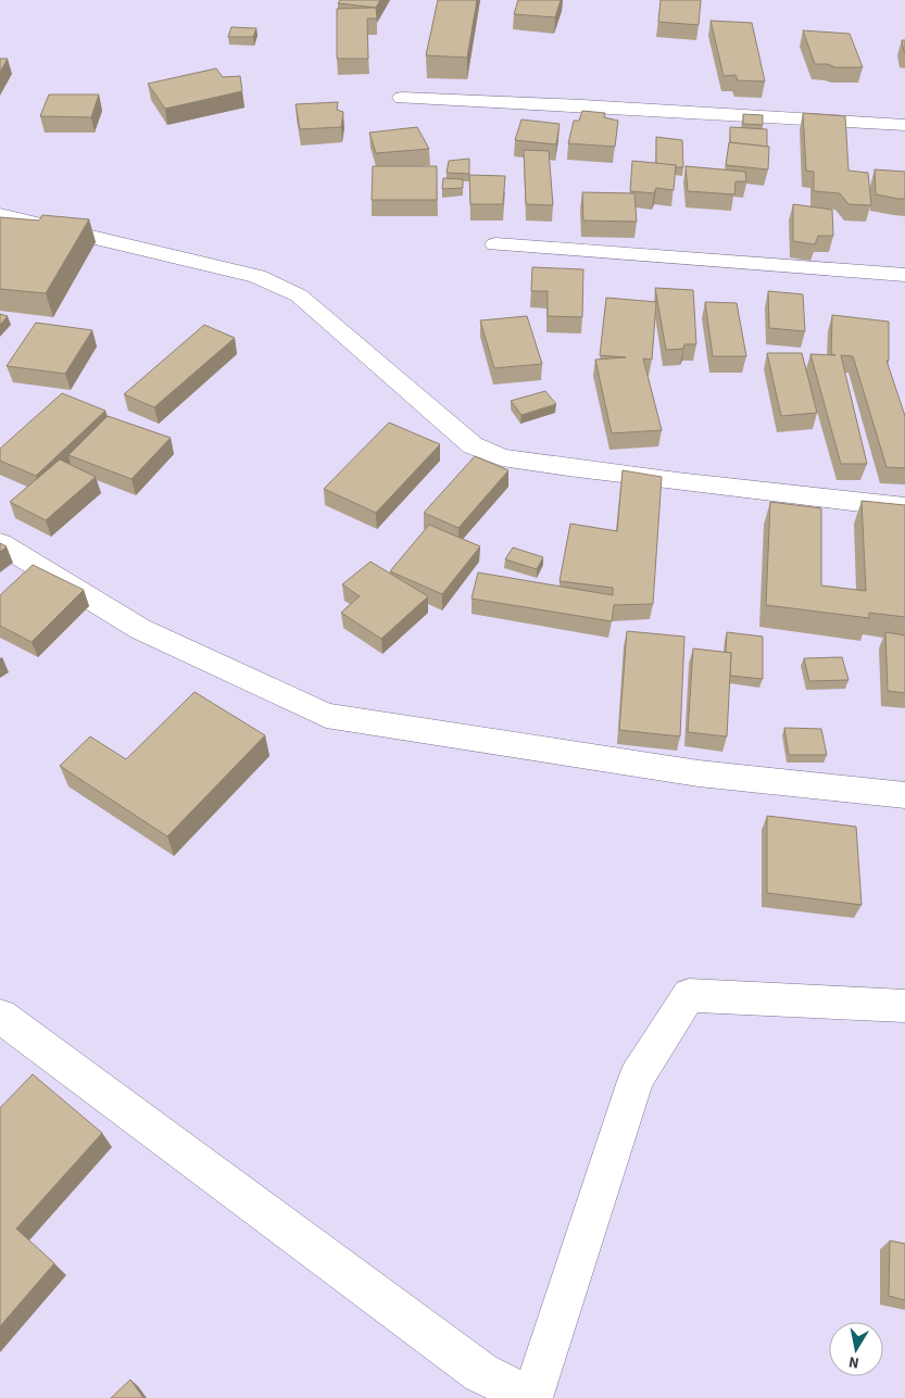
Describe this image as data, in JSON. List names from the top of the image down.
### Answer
{
  "north": "bottom"
}
